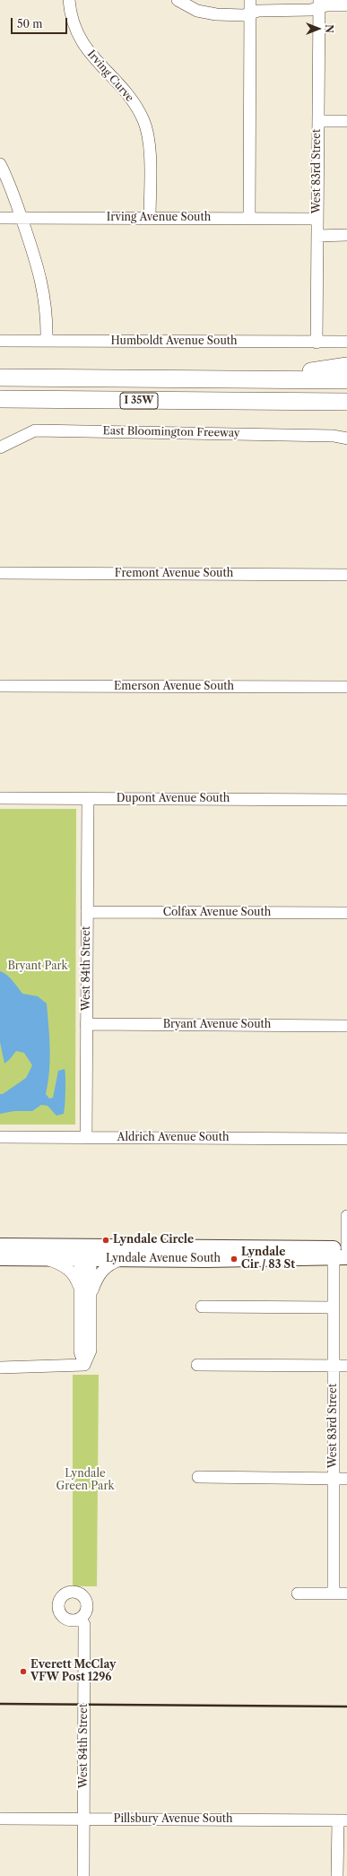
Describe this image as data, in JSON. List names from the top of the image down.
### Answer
{
  "streets": {
    "highway": ["I 35W"],
    "main road": ["Lyndale Avenue South"],
    "street": [
      "Irving Curve",
      "West 83rd Street",
      "Irving Avenue South",
      "Humboldt Avenue South",
      "East Bloomington Freeway",
      "Fremont Avenue South",
      "Emerson Avenue South",
      "Dupont Avenue South",
      "Colfax Avenue South",
      "West 84th Street",
      "Bryant Avenue South",
      "Aldrich Avenue South",
      "Pillsbury Avenue South"
    ]
  },
  "crossings": [
    ["Irving Curve", "Irving Avenue South"],
    ["West 83rd Street", "Irving Avenue South"],
    ["West 83rd Street", "Humboldt Avenue South"],
    ["West 83rd Street", "Lyndale Avenue South"],
    ["Dupont Avenue South", "West 84th Street"],
    ["Colfax Avenue South", "West 84th Street"],
    ["West 84th Street", "Bryant Avenue South"],
    ["West 84th Street", "Aldrich Avenue South"],
    ["West 84th Street", "Pillsbury Avenue South"]
  ],
  "parks": ["Bryant Park", "Lyndale Green Park"],
  "places": ["Lyndale Circle", "Lyndale Cir / 83 St", "Everett McClay VFW Post 1296"],
  "scale_bar": "50 m",
  "north": "right"
}
